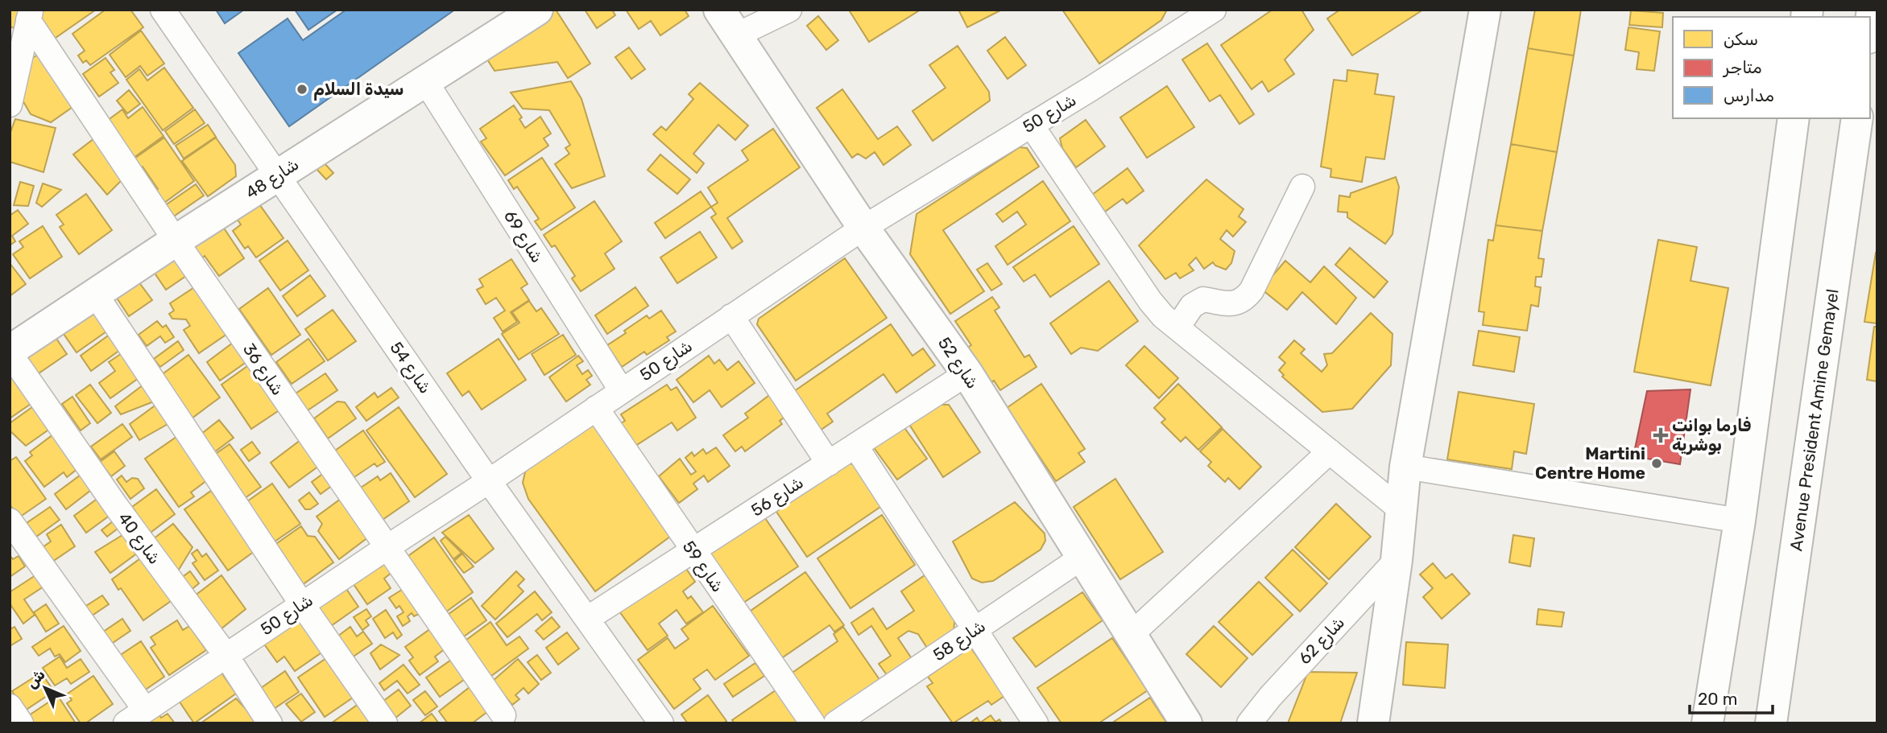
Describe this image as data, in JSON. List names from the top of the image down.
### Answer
{
  "streets": {
    "main road": ["شارع 48", "شارع 52", "Avenue President Amine Gemayel"],
    "street": [
      "شارع 50",
      "شارع 69",
      "شارع 54",
      "شارع 36",
      "شارع 56",
      "شارع 40",
      "شارع 59",
      "شارع 58",
      "شارع 62"
    ]
  },
  "crossings": [
    ["شارع 50", "شارع 69"],
    ["شارع 50", "شارع 52"],
    ["شارع 50", "شارع 54"],
    ["شارع 50", "شارع 36"],
    ["شارع 50", "شارع 40"],
    ["شارع 50", "شارع 59"],
    ["شارع 48", "شارع 69"],
    ["شارع 48", "شارع 54"],
    ["شارع 48", "شارع 36"],
    ["شارع 48", "شارع 40"],
    ["شارع 52", "شارع 56"],
    ["شارع 52", "شارع 58"],
    ["شارع 54", "شارع 56"],
    ["شارع 56", "شارع 59"]
  ],
  "places": {
    "other": ["سيدة السلام", "Martini Centre Home"],
    "health": ["فارما بوانت بوشرية"]
  },
  "legend": ["سكن", "متاجر", "مدارس"],
  "scale_bar": "20 m",
  "north": "top left"
}
